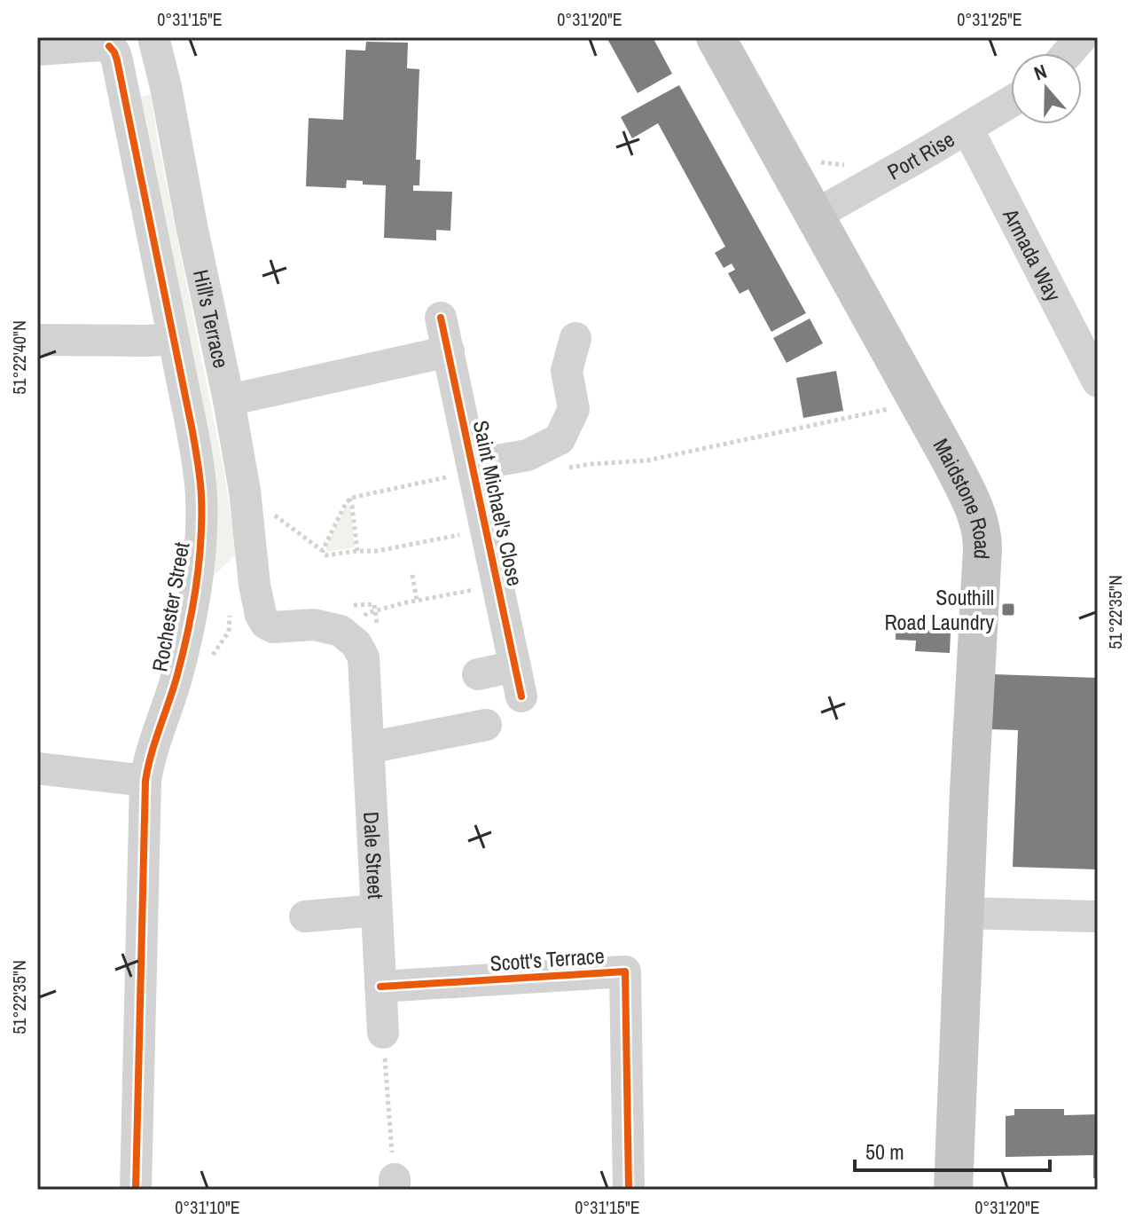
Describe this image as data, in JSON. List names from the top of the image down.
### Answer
{
  "streets": {
    "main road": ["Maidstone Road"],
    "street": [
      "Port Rise",
      "Armada Way",
      "Hill's Terrace",
      "Saint Michael's Close",
      "Rochester Street",
      "Dale Street",
      "Scott's Terrace"
    ]
  },
  "crossings": [
    ["Port Rise", "Armada Way"],
    ["Port Rise", "Maidstone Road"],
    ["Hill's Terrace", "Dale Street"],
    ["Dale Street", "Scott's Terrace"]
  ],
  "places": {
    "transit": ["Southill Road Laundry"]
  },
  "scale_bar": "50 m",
  "north": "top",
  "coordinates": [
    "0°31'15\"E",
    "0°31'20\"E",
    "0°31'25\"E",
    "51°22'40\"N",
    "51°22'35\"N",
    "0°31'10\"E"
  ]
}
